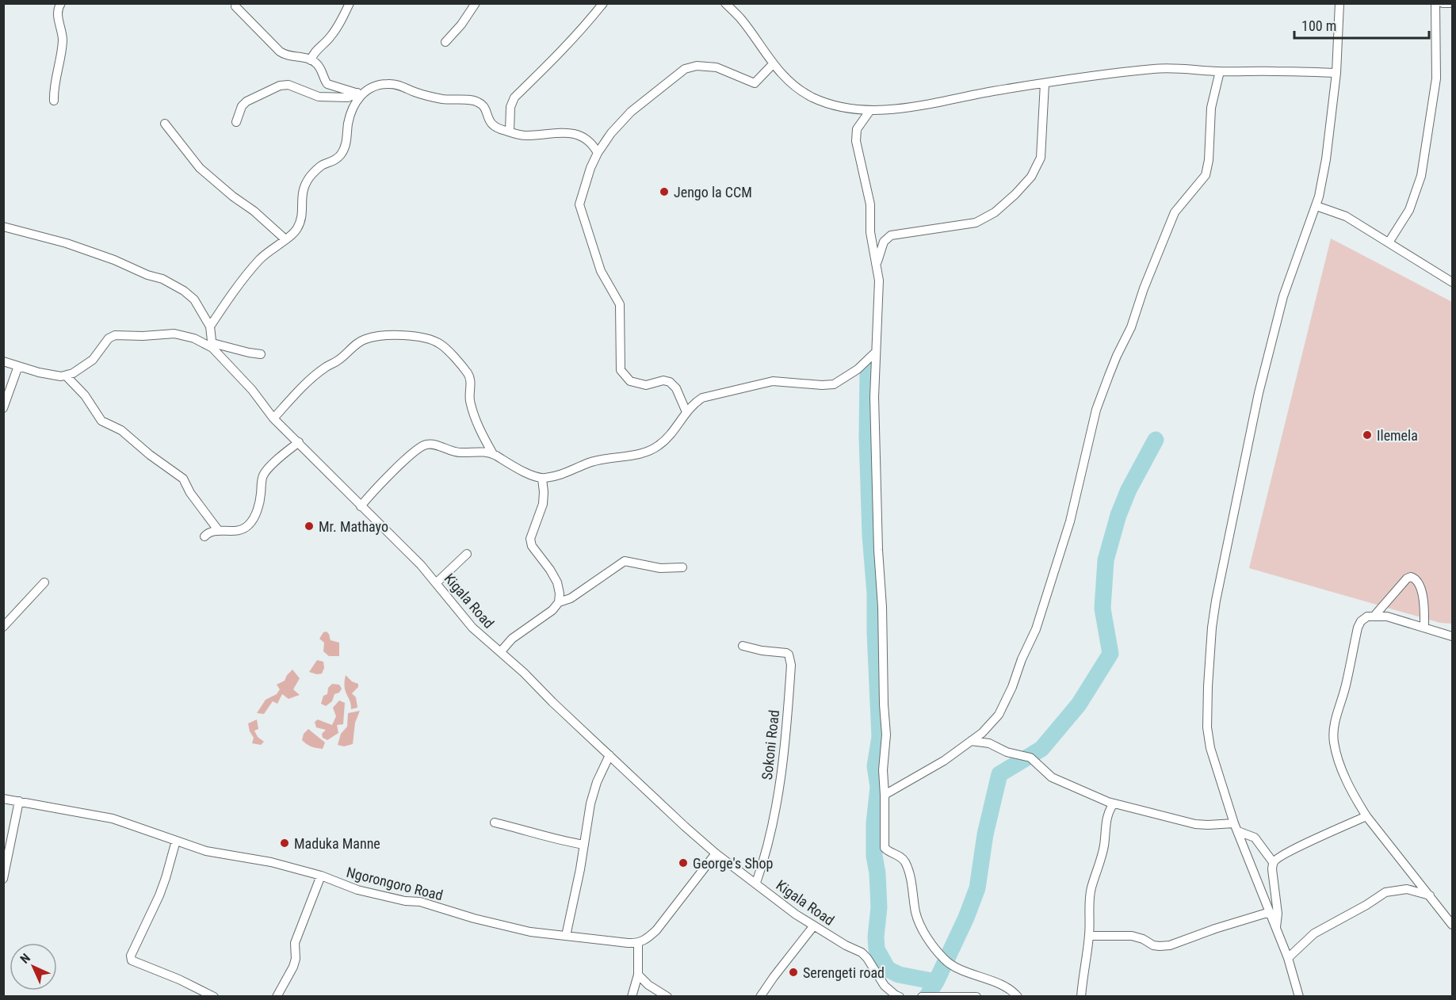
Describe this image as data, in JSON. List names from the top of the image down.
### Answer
{
  "streets": {
    "street": ["Kigala Road", "Sokoni Road", "Ngorongoro Road"]
  },
  "crossings": [
    ["Kigala Road", "Sokoni Road"]
  ],
  "places": [
    "Jengo la CCM",
    "Ilemela",
    "Mr. Mathayo",
    "Maduka Manne",
    "George's Shop",
    "Serengeti road"
  ],
  "scale_bar": "100 m",
  "north": "top left"
}
